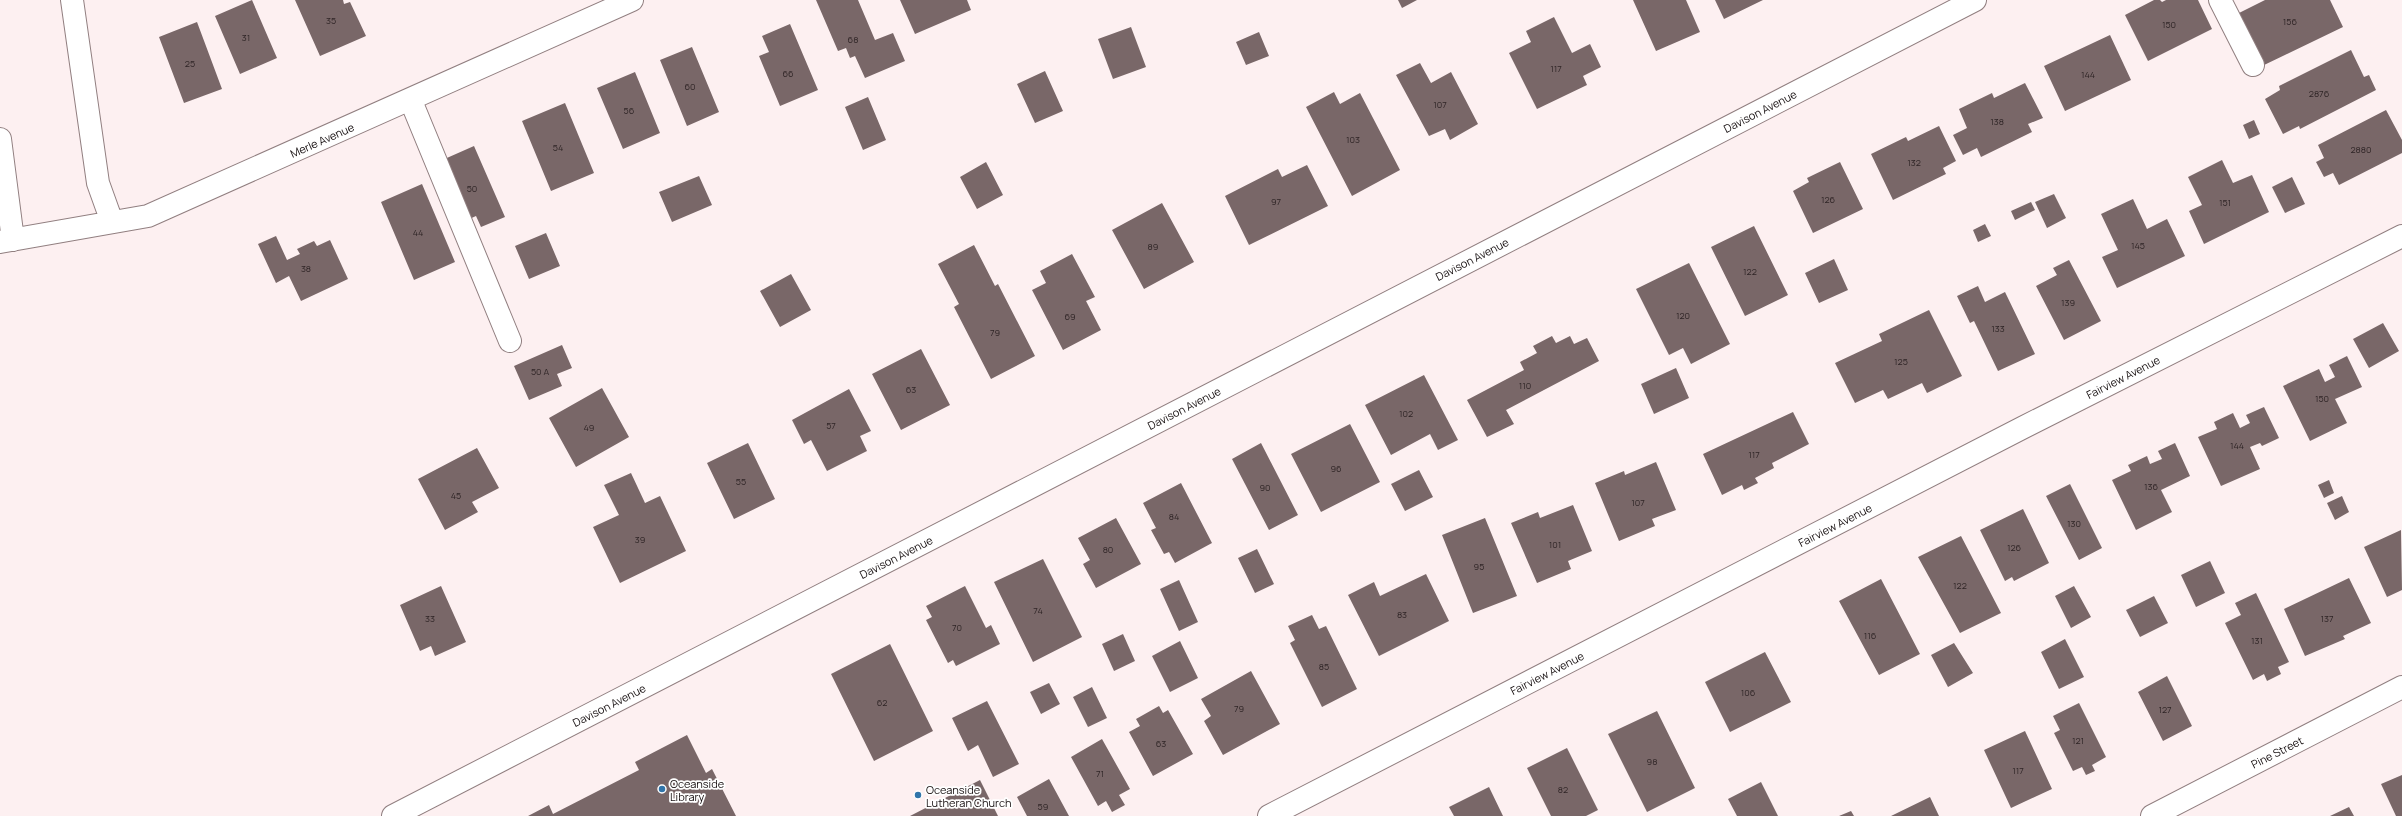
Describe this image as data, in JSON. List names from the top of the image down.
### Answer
{
  "streets": {
    "street": [
      "Davison Avenue",
      "Merle Avenue",
      "Fairview Avenue",
      "Pine Street"
    ]
  },
  "places": ["Oceanside Library", "Oceanside Lutheran Church"],
  "house_numbers": [
    "35",
    "156",
    "150",
    "31",
    "68",
    "25",
    "117",
    "66",
    "144",
    "60",
    "2876",
    "107",
    "56",
    "138",
    "103",
    "54",
    "2880",
    "132",
    "50",
    "126",
    "97",
    "151",
    "44",
    "145",
    "89",
    "38",
    "122",
    "139",
    "120",
    "69",
    "133",
    "79",
    "125",
    "50 A",
    "110",
    "63",
    "150",
    "102",
    "57",
    "49",
    "144",
    "117",
    "96",
    "55",
    "136",
    "90",
    "45",
    "107",
    "84",
    "130",
    "39",
    "101",
    "126",
    "80",
    "95",
    "122",
    "74",
    "83",
    "33",
    "137",
    "70",
    "116",
    "131",
    "85",
    "106",
    "62",
    "79",
    "127",
    "121",
    "63",
    "98",
    "117",
    "71",
    "82",
    "59"
  ]
}
